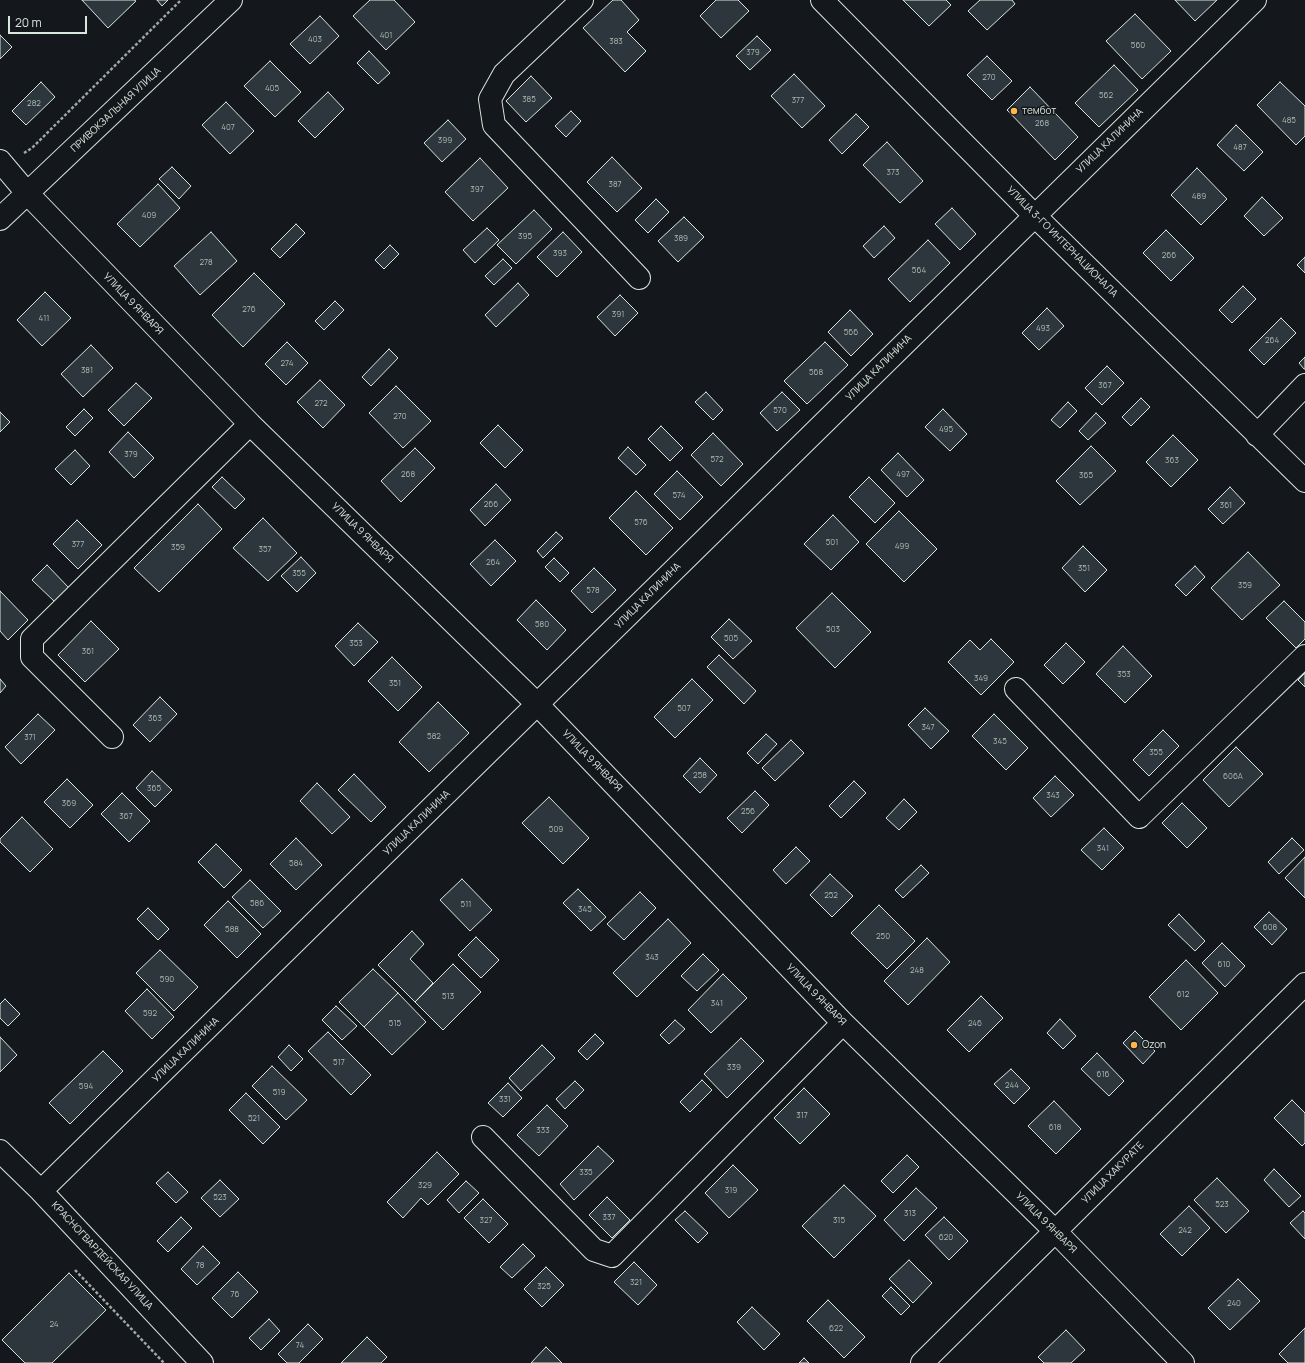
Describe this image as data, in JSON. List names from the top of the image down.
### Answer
{
  "streets": {
    "street": [
      "ПРИВОКЗАЛЬНАЯ УЛИЦА",
      "УЛИЦА КАЛИНИНА",
      "УЛИЦА 3-ГО ИНТЕРНАЦИОНАЛА",
      "УЛИЦА 9 ЯНВАРЯ",
      "УЛИЦА ХАКУРАТЕ",
      "КРАСНОГВАРДЕЙСКАЯ УЛИЦА"
    ]
  },
  "crossings": [
    ["ПРИВОКЗАЛЬНАЯ УЛИЦА", "УЛИЦА 9 ЯНВАРЯ"],
    ["УЛИЦА КАЛИНИНА", "УЛИЦА 3-ГО ИНТЕРНАЦИОНАЛА"],
    ["УЛИЦА КАЛИНИНА", "УЛИЦА 9 ЯНВАРЯ"],
    ["УЛИЦА КАЛИНИНА", "КРАСНОГВАРДЕЙСКАЯ УЛИЦА"],
    ["УЛИЦА 9 ЯНВАРЯ", "УЛИЦА ХАКУРАТЕ"]
  ],
  "places": ["тембот", "Ozon"],
  "house_numbers": [
    "401",
    "403",
    "383",
    "560",
    "379",
    "270",
    "405",
    "562",
    "385",
    "377",
    "282",
    "485",
    "268",
    "407",
    "399",
    "487",
    "373",
    "387",
    "397",
    "489",
    "409",
    "395",
    "389",
    "393",
    "266",
    "278",
    "564",
    "276",
    "391",
    "411",
    "493",
    "566",
    "264",
    "274",
    "381",
    "568",
    "367",
    "272",
    "570",
    "270",
    "495",
    "379",
    "572",
    "363",
    "268",
    "497",
    "365",
    "574",
    "266",
    "361",
    "576",
    "501",
    "377",
    "499",
    "359",
    "357",
    "264",
    "351",
    "355",
    "359",
    "578",
    "580",
    "503",
    "505",
    "353",
    "361",
    "353",
    "349",
    "351",
    "507",
    "363",
    "347",
    "582",
    "371",
    "345",
    "355",
    "258",
    "606А",
    "365",
    "343",
    "369",
    "256",
    "367",
    "509",
    "341",
    "584",
    "252",
    "586",
    "511",
    "345",
    "608",
    "588",
    "250",
    "343",
    "610",
    "248",
    "590",
    "612",
    "513",
    "341",
    "592",
    "515",
    "246",
    "517",
    "339",
    "616",
    "244",
    "594",
    "519",
    "331",
    "317",
    "521",
    "618",
    "333",
    "335",
    "329",
    "319",
    "523",
    "523",
    "313",
    "337",
    "327",
    "315",
    "242",
    "620",
    "78",
    "321",
    "325",
    "76",
    "240",
    "24",
    "622",
    "74"
  ],
  "scale_bar": "20 m"
}
